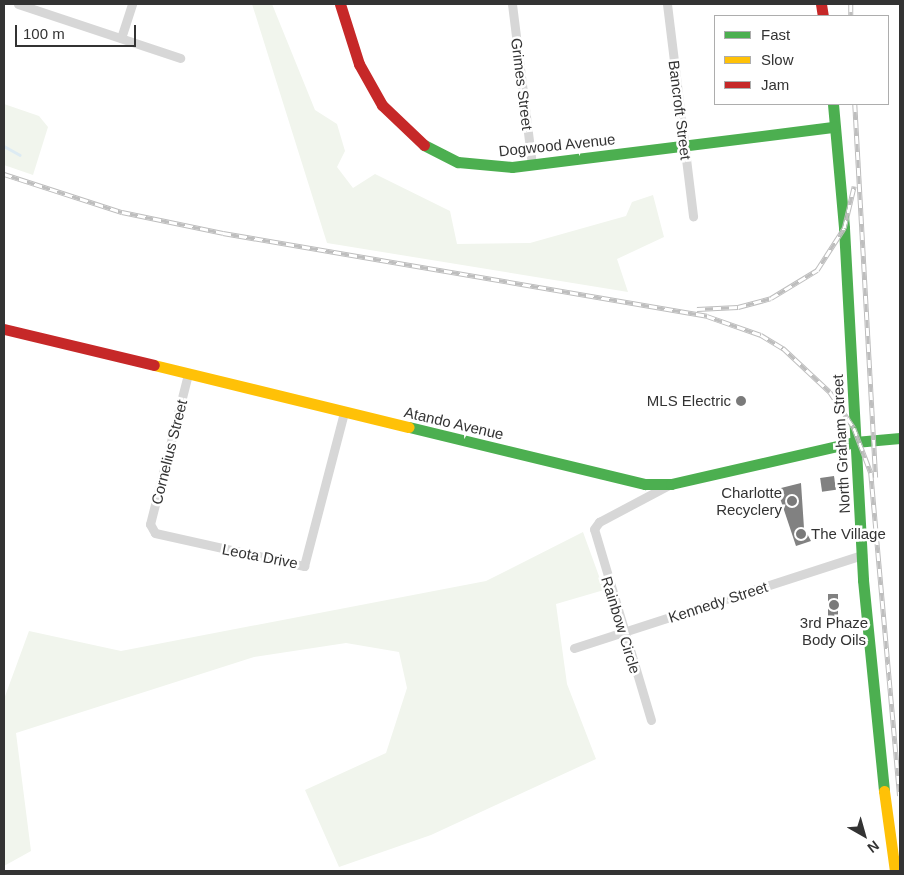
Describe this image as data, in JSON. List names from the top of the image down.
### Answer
{
  "streets": {
    "main road": ["Dogwood Avenue", "Atando Avenue", "North Graham Street"],
    "street": [
      "Grimes Street",
      "Bancroft Street",
      "Cornelius Street",
      "Leota Drive",
      "Kennedy Street",
      "Rainbow Circle"
    ]
  },
  "crossings": [
    ["Grimes Street", "Dogwood Avenue"],
    ["Bancroft Street", "Dogwood Avenue"],
    ["Dogwood Avenue", "North Graham Street"],
    ["Atando Avenue", "North Graham Street"],
    ["Atando Avenue", "Cornelius Street"],
    ["Atando Avenue", "Leota Drive"],
    ["Atando Avenue", "Rainbow Circle"],
    ["North Graham Street", "Kennedy Street"],
    ["Cornelius Street", "Leota Drive"],
    ["Kennedy Street", "Rainbow Circle"]
  ],
  "places": [
    "MLS Electric",
    "Charlotte Recyclery",
    "The Village",
    "3rd Phaze Body Oils"
  ],
  "legend": ["Fast", "Slow", "Jam"],
  "scale_bar": "100 m",
  "north": "bottom right"
}
